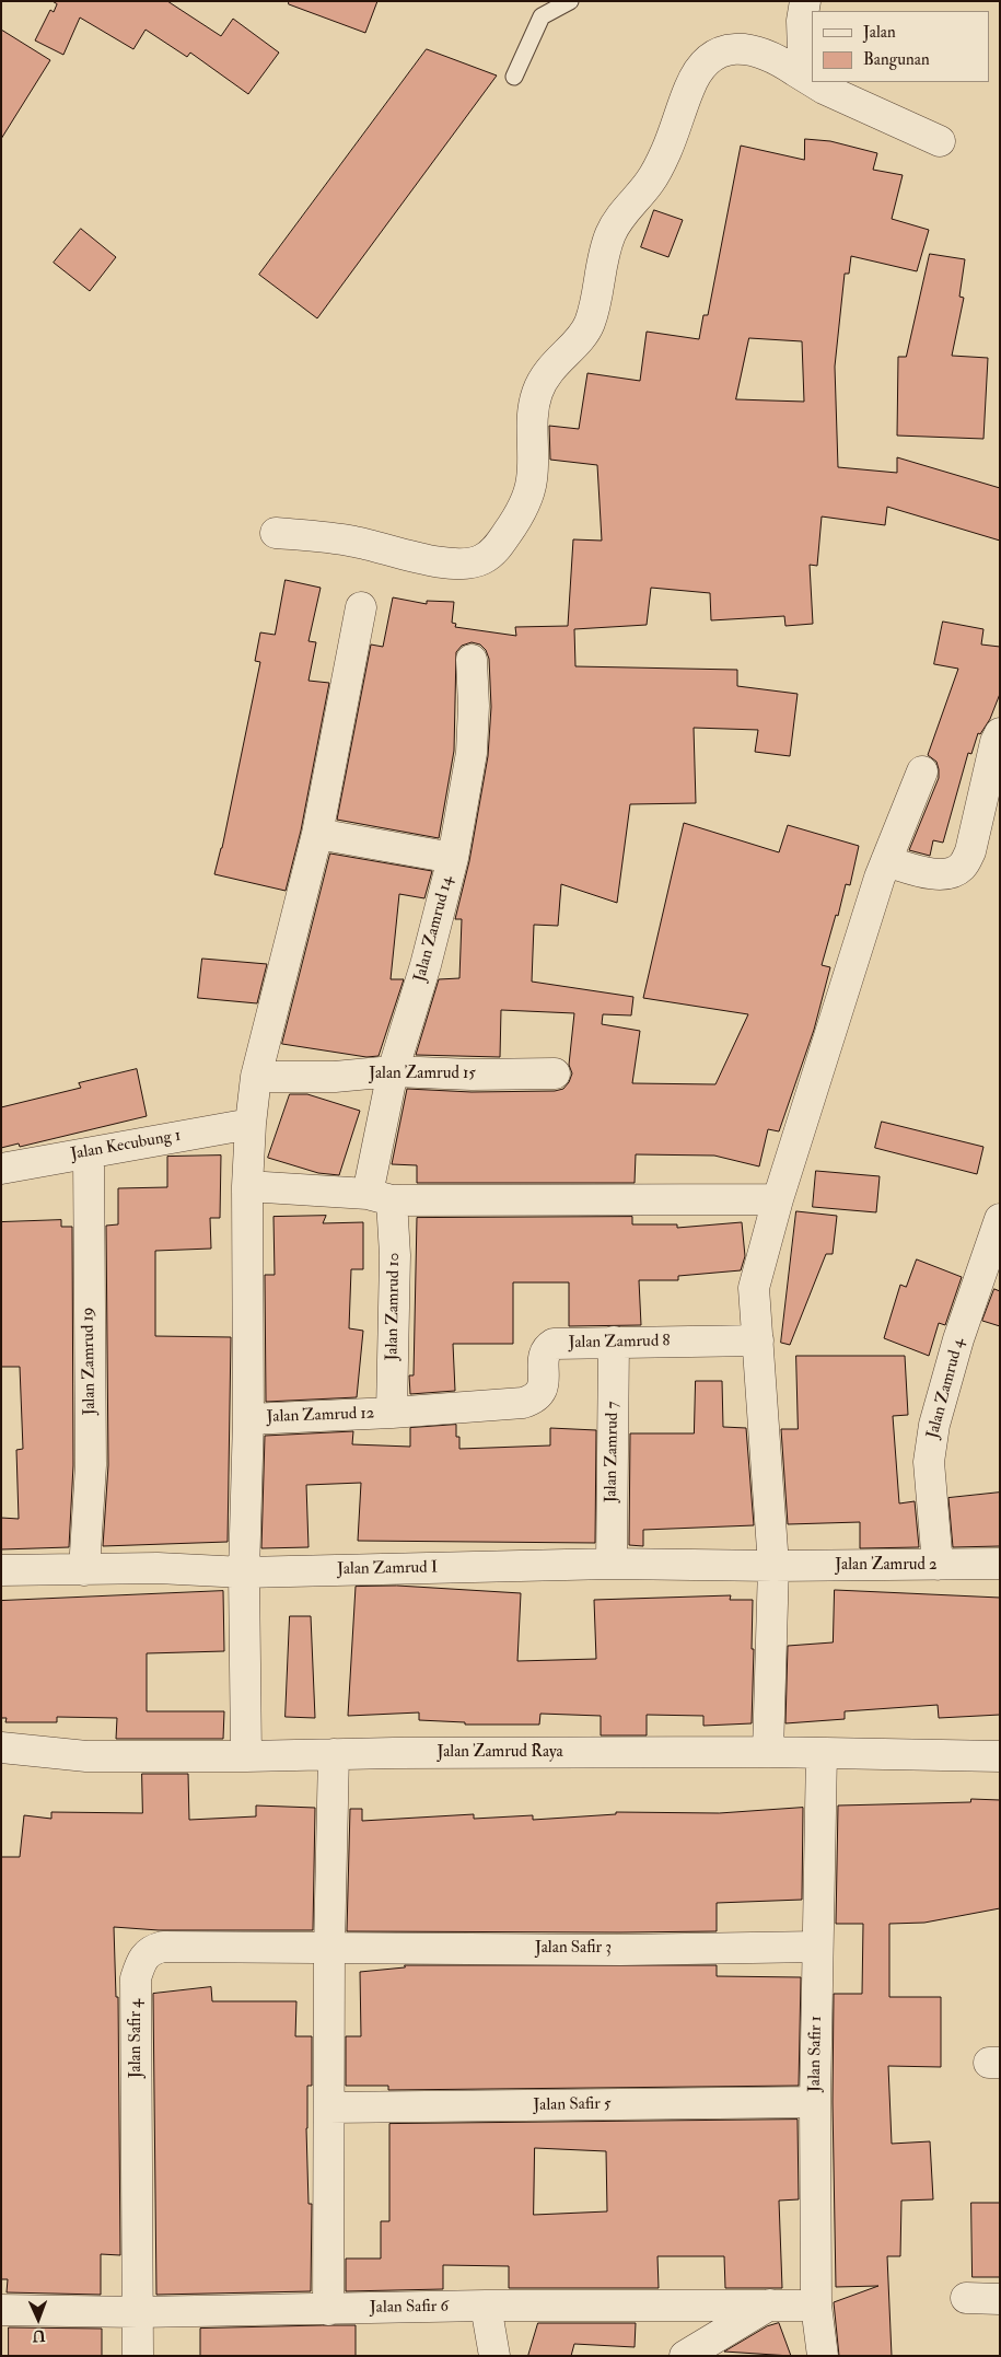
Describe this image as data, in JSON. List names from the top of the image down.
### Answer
{
  "streets": {
    "street": [
      "Jalan Zamrud 14",
      "Jalan Zamrud 15",
      "Jalan Kecubung 1",
      "Jalan Zamrud 10",
      "Jalan Zamrud 8",
      "Jalan Zamrud 19",
      "Jalan Zamrud 4",
      "Jalan Zamrud 12",
      "Jalan Zamrud 7",
      "Jalan Zamrud 2",
      "Jalan Zamrud I",
      "Jalan Zamrud Raya",
      "Jalan Safir 3",
      "Jalan Safir 4",
      "Jalan Safir 1",
      "Jalan Safir 5",
      "Jalan Safir 6"
    ]
  },
  "crossings": [
    ["Jalan Zamrud 14", "Jalan Zamrud 15"],
    ["Jalan Zamrud 14", "Jalan Zamrud 10"],
    ["Jalan Kecubung 1", "Jalan Zamrud 19"],
    ["Jalan Zamrud 10", "Jalan Zamrud 8"],
    ["Jalan Zamrud 10", "Jalan Zamrud 12"],
    ["Jalan Zamrud 8", "Jalan Zamrud 12"],
    ["Jalan Zamrud 8", "Jalan Zamrud 7"],
    ["Jalan Zamrud 19", "Jalan Zamrud I"],
    ["Jalan Zamrud 4", "Jalan Zamrud 2"],
    ["Jalan Zamrud 7", "Jalan Zamrud I"],
    ["Jalan Zamrud 2", "Jalan Zamrud I"],
    ["Jalan Zamrud Raya", "Jalan Safir 1"],
    ["Jalan Safir 3", "Jalan Safir 4"],
    ["Jalan Safir 3", "Jalan Safir 1"],
    ["Jalan Safir 4", "Jalan Safir 6"],
    ["Jalan Safir 1", "Jalan Safir 5"],
    ["Jalan Safir 1", "Jalan Safir 6"]
  ],
  "legend": ["Jalan", "Bangunan"],
  "north": "bottom"
}
